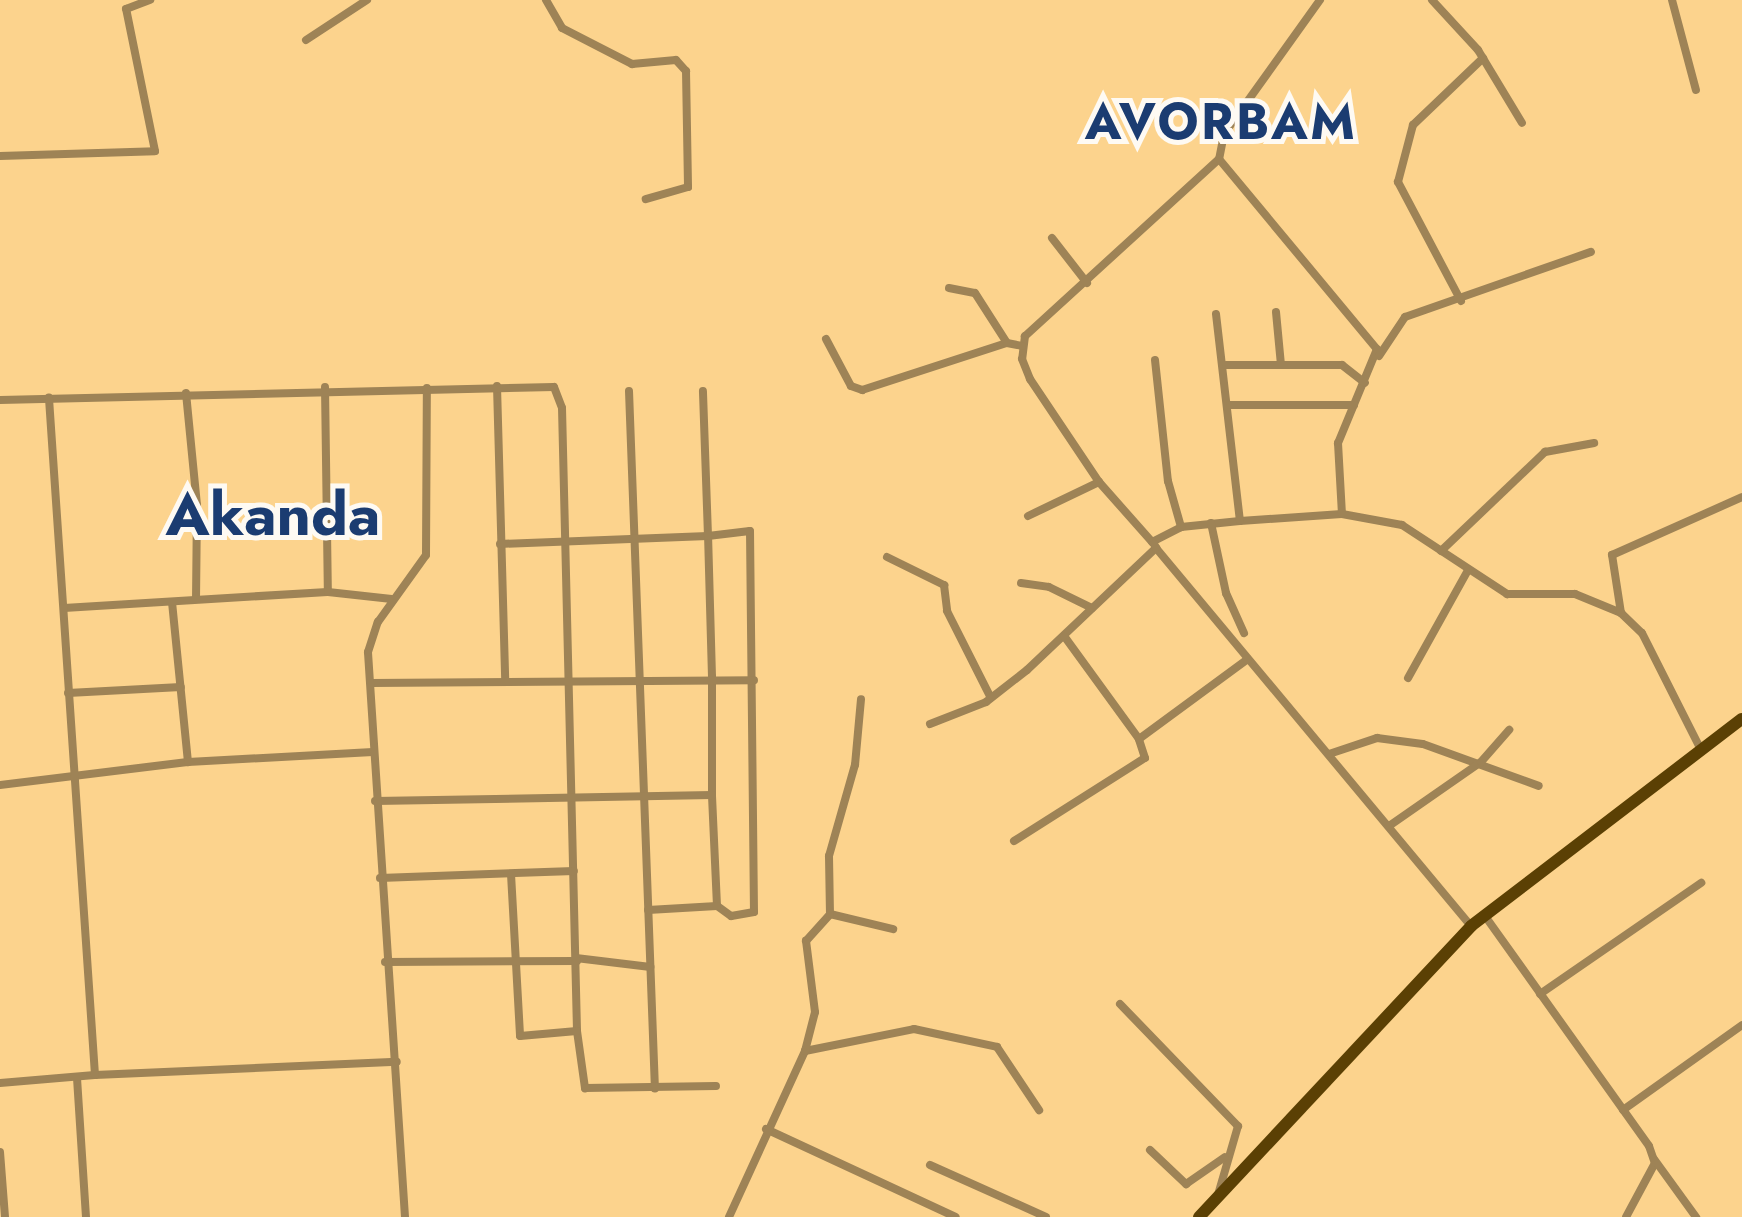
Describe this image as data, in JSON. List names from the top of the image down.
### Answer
{
  "districts": ["AVORBAM", "Akanda"]
}
